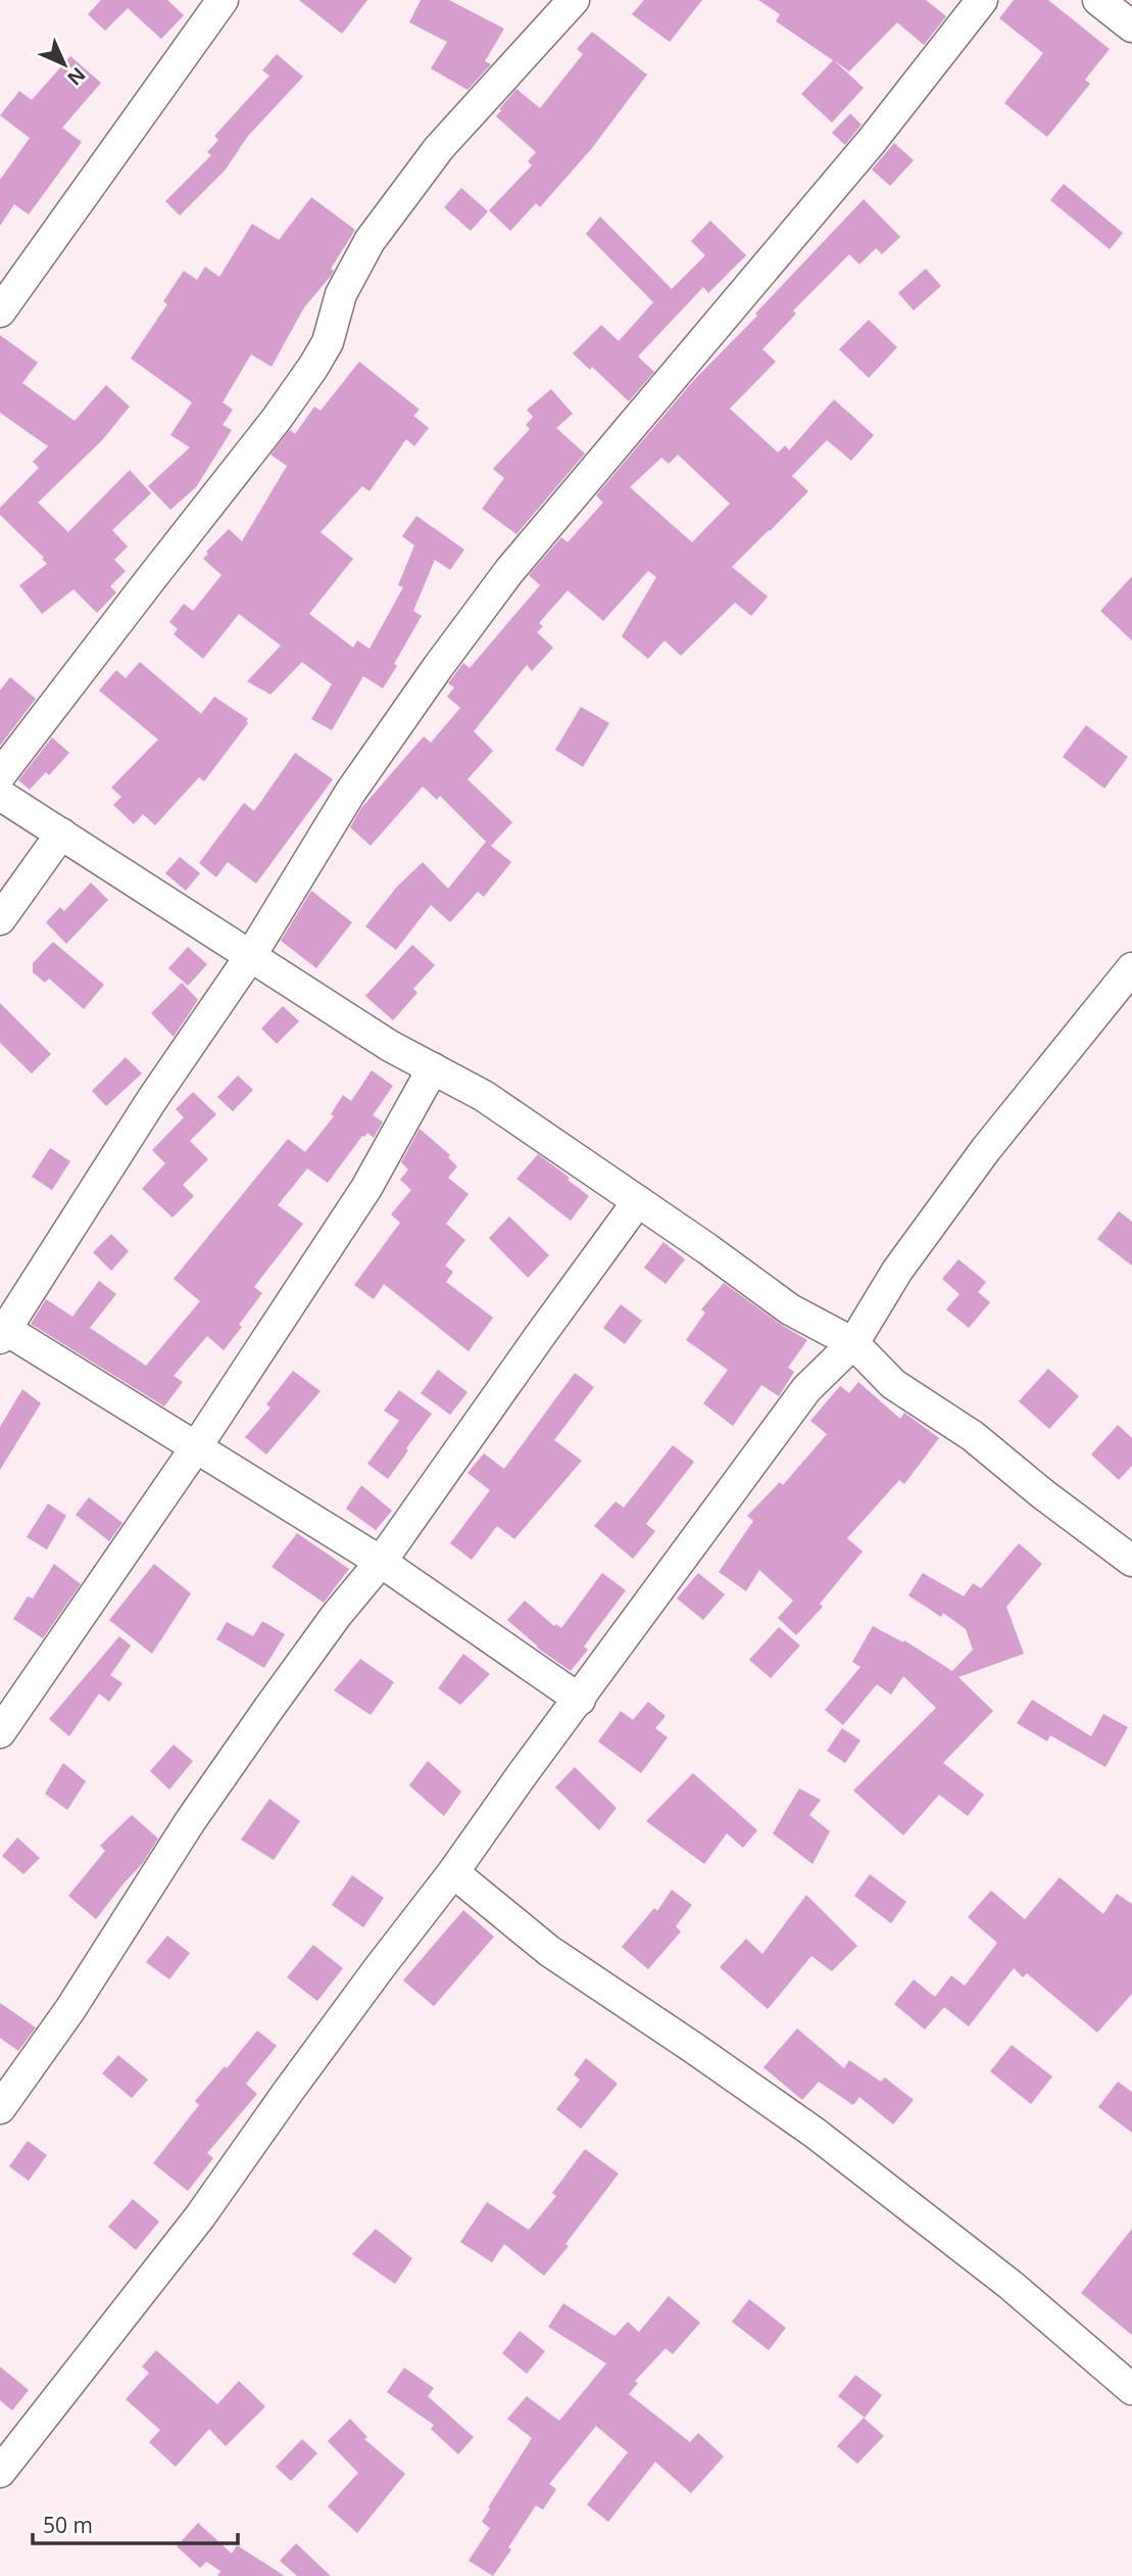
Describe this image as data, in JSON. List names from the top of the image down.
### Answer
{
  "scale_bar": "50 m",
  "north": "bottom right"
}
